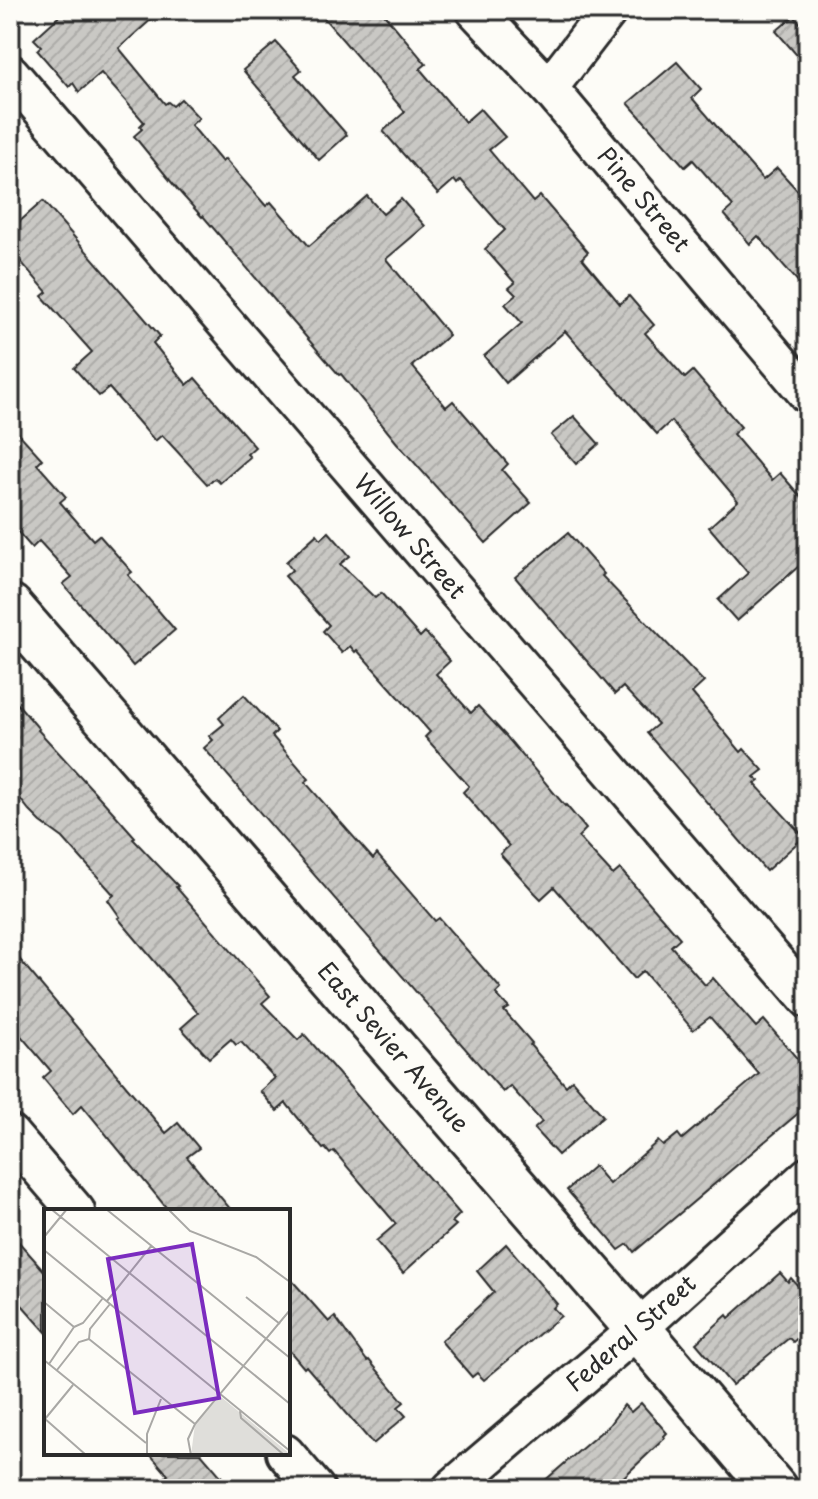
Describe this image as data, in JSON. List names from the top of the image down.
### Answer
{
  "streets": {
    "street": [
      "Pine Street",
      "Willow Street",
      "East Sevier Avenue",
      "Federal Street"
    ]
  },
  "crossings": [
    ["East Sevier Avenue", "Federal Street"]
  ]
}
